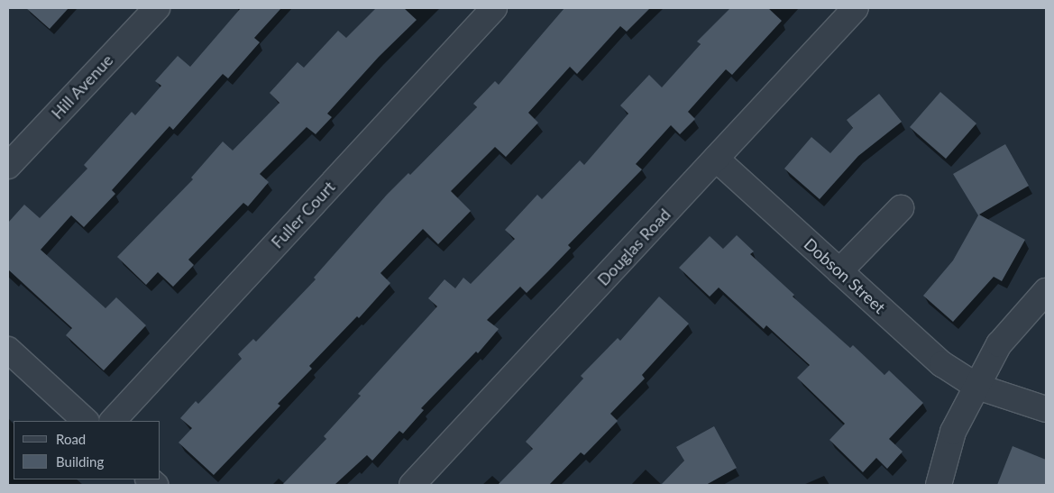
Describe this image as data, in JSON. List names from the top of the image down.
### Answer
{
  "streets": {
    "street": [
      "Hill Avenue",
      "Fuller Court",
      "Douglas Road",
      "Dobson Street"
    ]
  },
  "crossings": [
    ["Douglas Road", "Dobson Street"]
  ],
  "legend": ["Road", "Building"]
}
